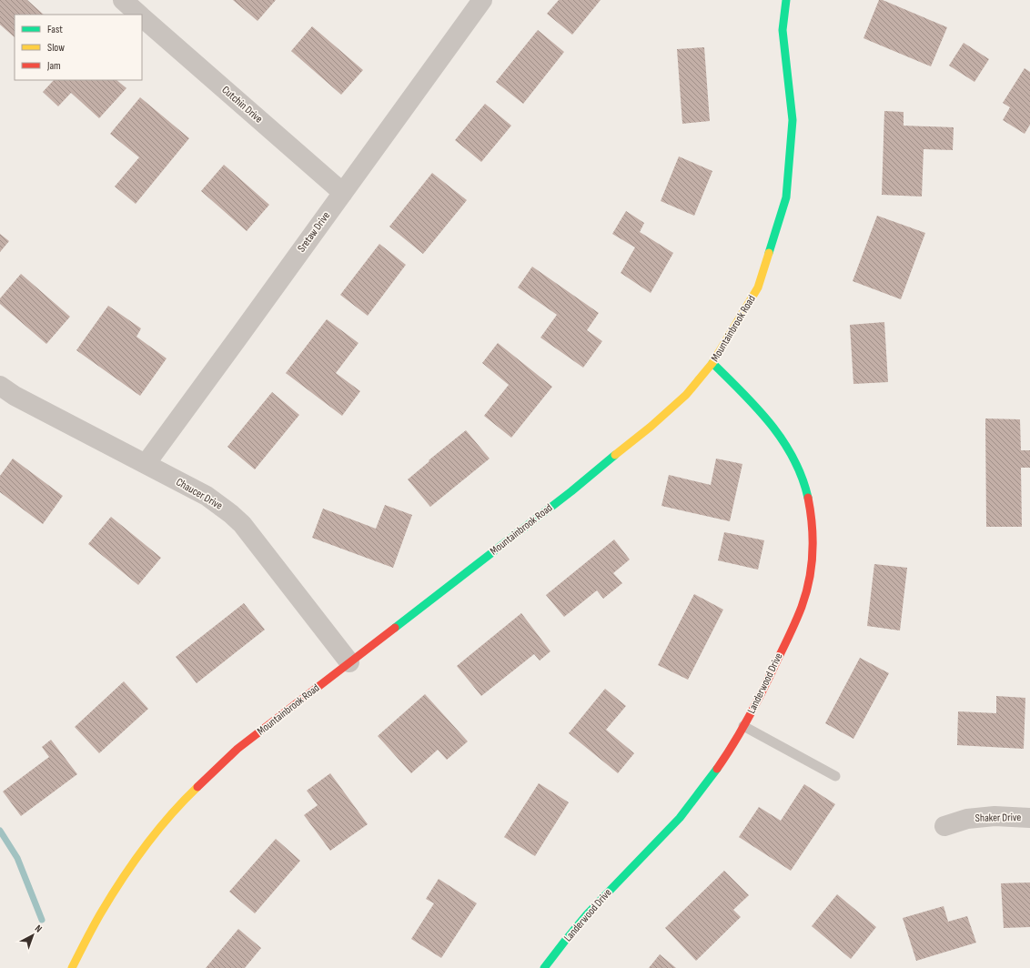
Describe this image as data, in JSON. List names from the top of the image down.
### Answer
{
  "streets": {
    "street": [
      "Cutchin Drive",
      "Sretaw Drive",
      "Mountainbrook Road",
      "Chaucer Drive",
      "Landerwood Drive",
      "Shaker Drive"
    ]
  },
  "crossings": [
    ["Cutchin Drive", "Sretaw Drive"],
    ["Sretaw Drive", "Chaucer Drive"],
    ["Mountainbrook Road", "Chaucer Drive"],
    ["Mountainbrook Road", "Landerwood Drive"]
  ],
  "legend": ["Fast", "Slow", "Jam"],
  "north": "top right"
}
